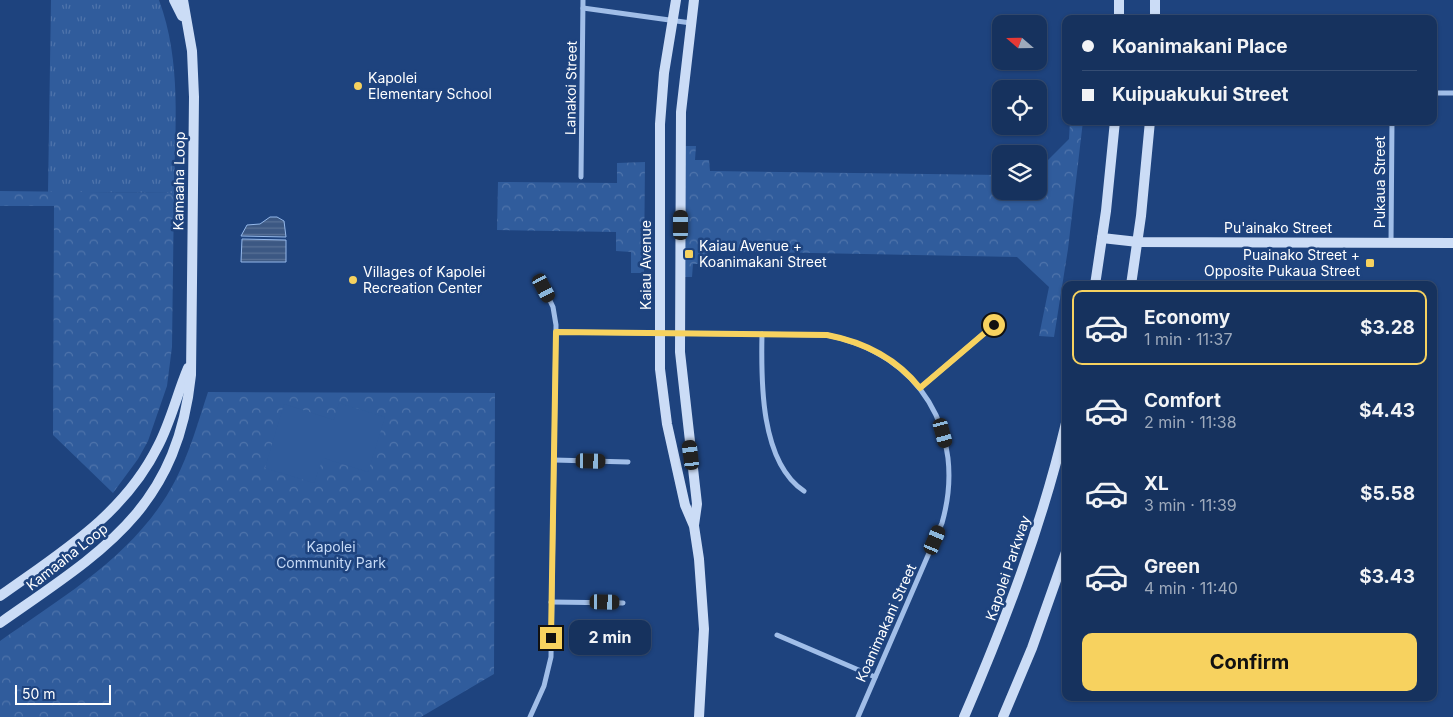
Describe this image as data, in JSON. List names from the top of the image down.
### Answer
{
  "streets": {
    "street": [
      "Lanakoi Street",
      "Kamaaha Loop",
      "Pukaua Street",
      "Pu'ainako Street",
      "Kaiau Avenue",
      "Kapolei Parkway",
      "Koanimakani Street"
    ]
  },
  "crossings": [
    ["Pukaua Street", "Pu'ainako Street"],
    ["Kaiau Avenue", "Koanimakani Street"]
  ],
  "parks": ["Kapolei Community Park"],
  "places": {
    "other": ["Kapolei Elementary School", "Villages of Kapolei Recreation Center"],
    "transit": ["Kaiau Avenue + Koanimakani Street", "Puainako Street + Opposite Pukaua Street"]
  },
  "scale_bar": "50 m",
  "north": "left",
  "page": {
    "banner": ["Koanimakani Place", "Kuipuakukui Street"],
    "list": [
      {
        "name": "Economy",
        "note": "1 min · 11:37",
        "value": "$3.28"
      },
      {
        "name": "Comfort",
        "note": "2 min · 11:38",
        "value": "$4.43"
      },
      {
        "name": "XL",
        "note": "3 min · 11:39",
        "value": "$5.58"
      },
      {
        "name": "Green",
        "note": "4 min · 11:40",
        "value": "$3.43"
      }
    ],
    "bubble": "2 min",
    "buttons": "Confirm",
    "scale": "50 m"
  }
}
